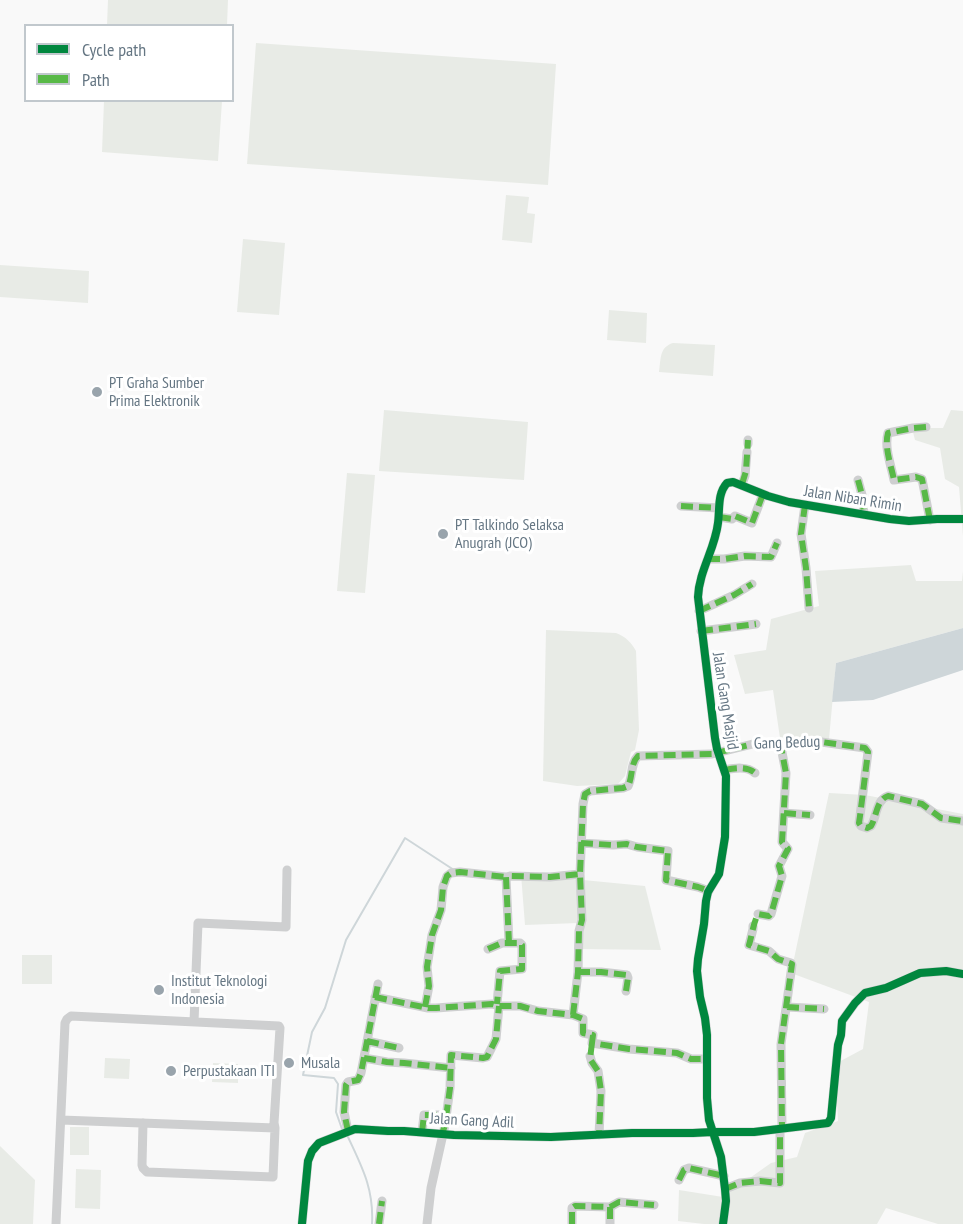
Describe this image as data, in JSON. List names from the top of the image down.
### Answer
{
  "streets": {
    "street": [
      "Jalan Niban Rimin",
      "Jalan Gang Masjid",
      "Gang Bedug",
      "Jalan Gang Adil"
    ]
  },
  "crossings": [
    ["Jalan Niban Rimin", "Jalan Gang Masjid"],
    ["Jalan Gang Masjid", "Gang Bedug"],
    ["Jalan Gang Masjid", "Jalan Gang Adil"]
  ],
  "places": [
    "PT Graha Sumber Prima Elektronik",
    "PT Talkindo Selaksa Anugrah (JCO)",
    "Institut Teknologi Indonesia",
    "Musala",
    "Perpustakaan ITI"
  ],
  "legend": ["Cycle path", "Path"]
}
